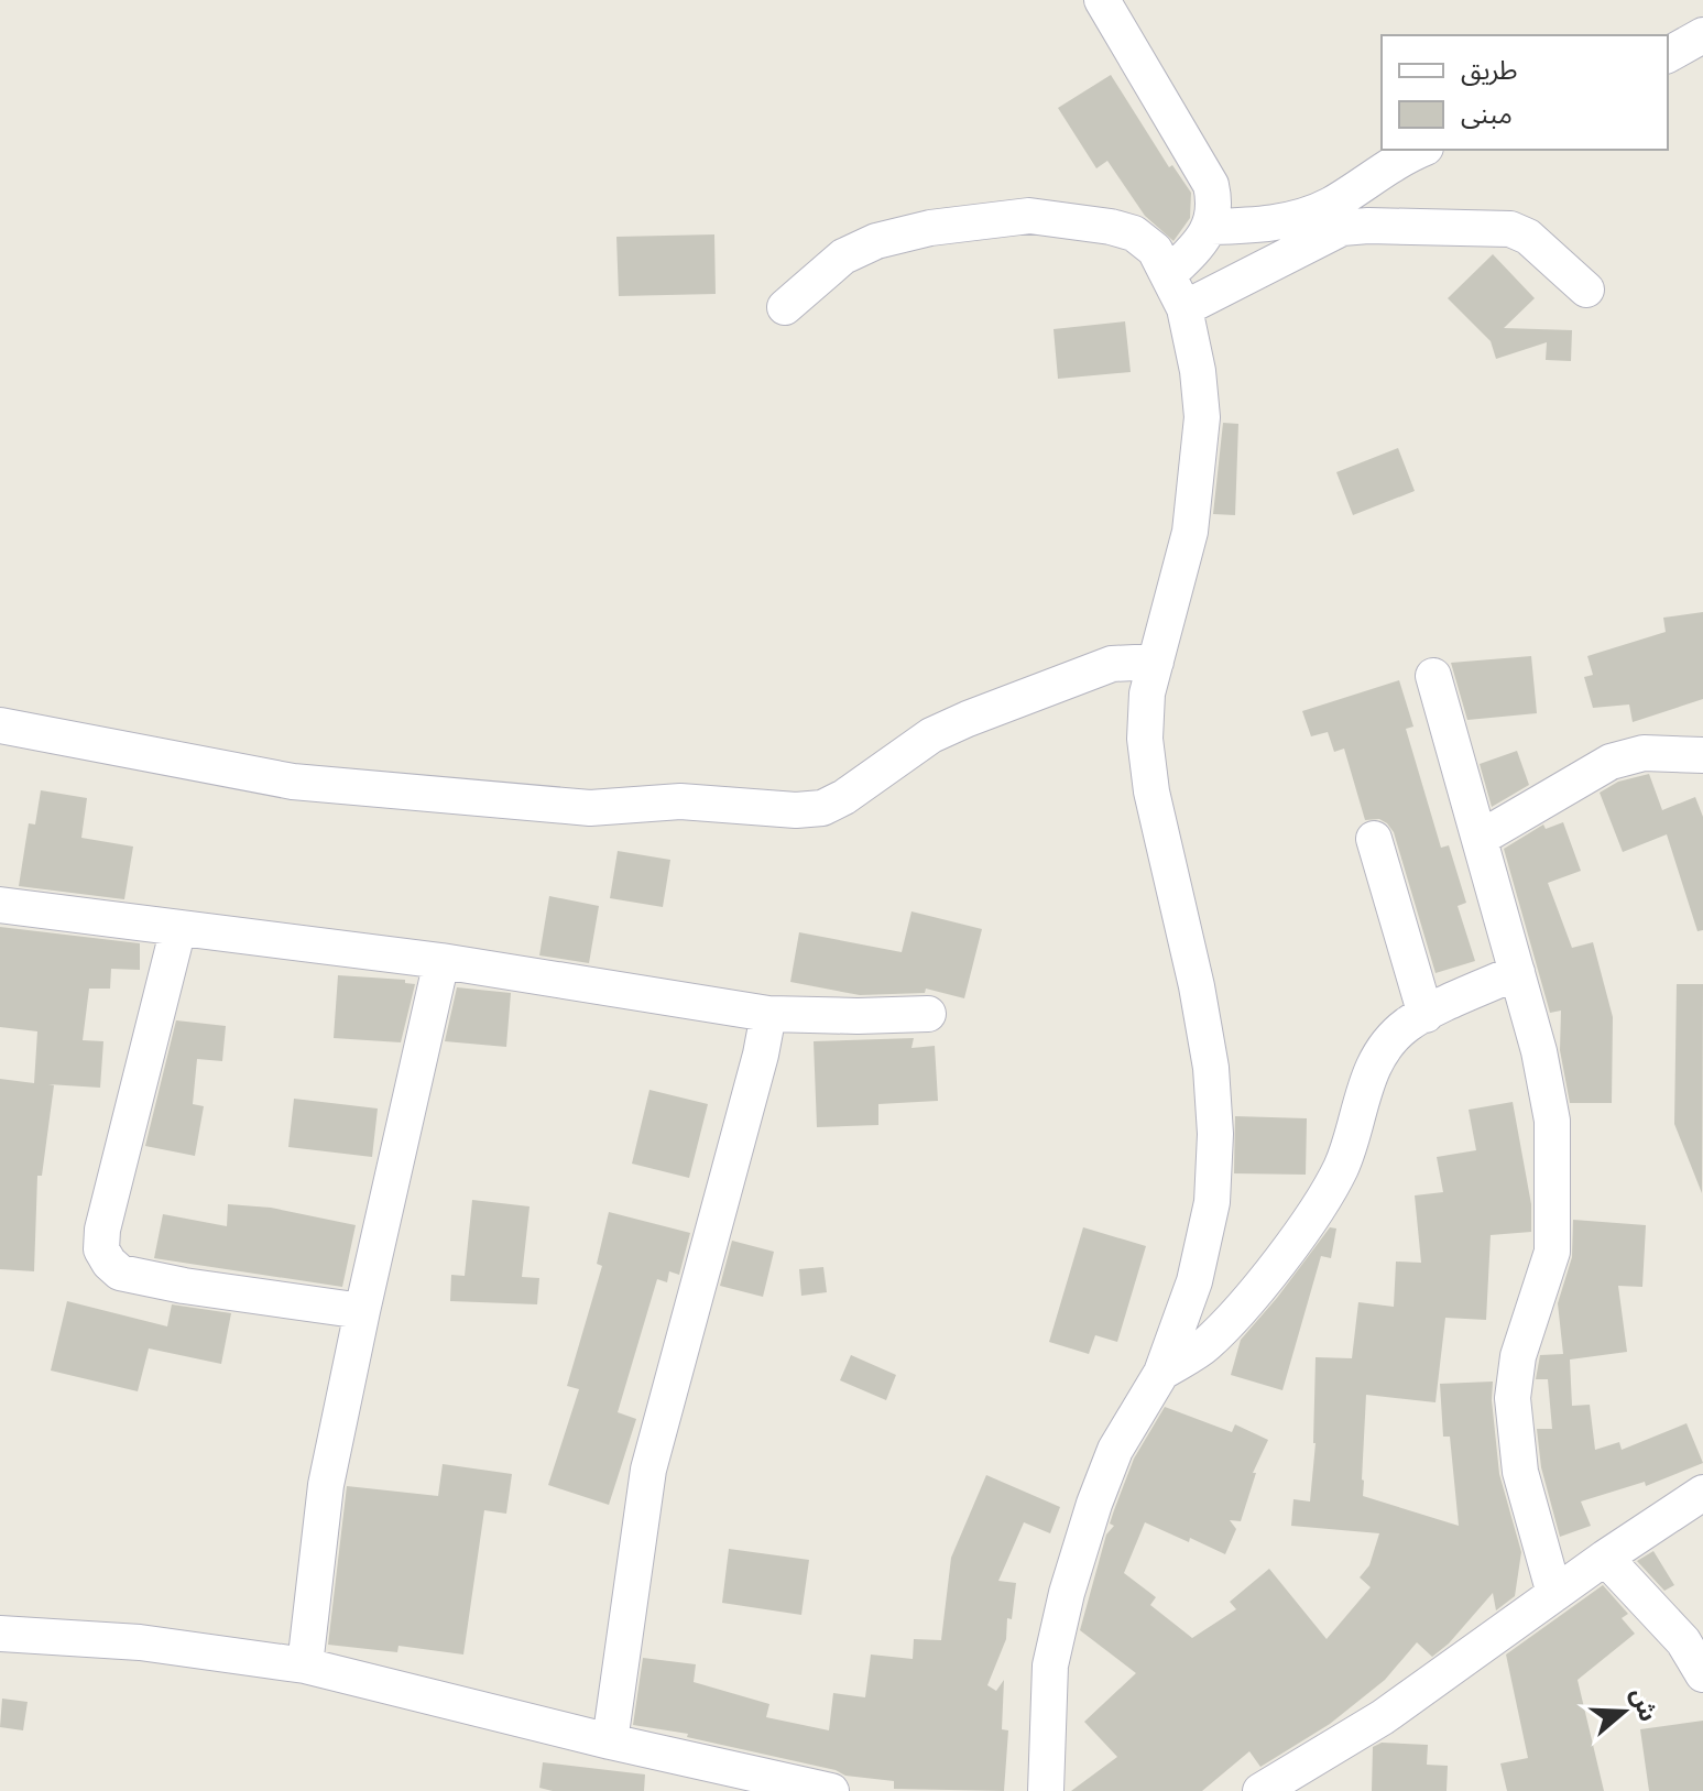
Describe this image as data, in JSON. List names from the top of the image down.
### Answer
{
  "legend": ["طريق", "مبنى"],
  "north": "right"
}
